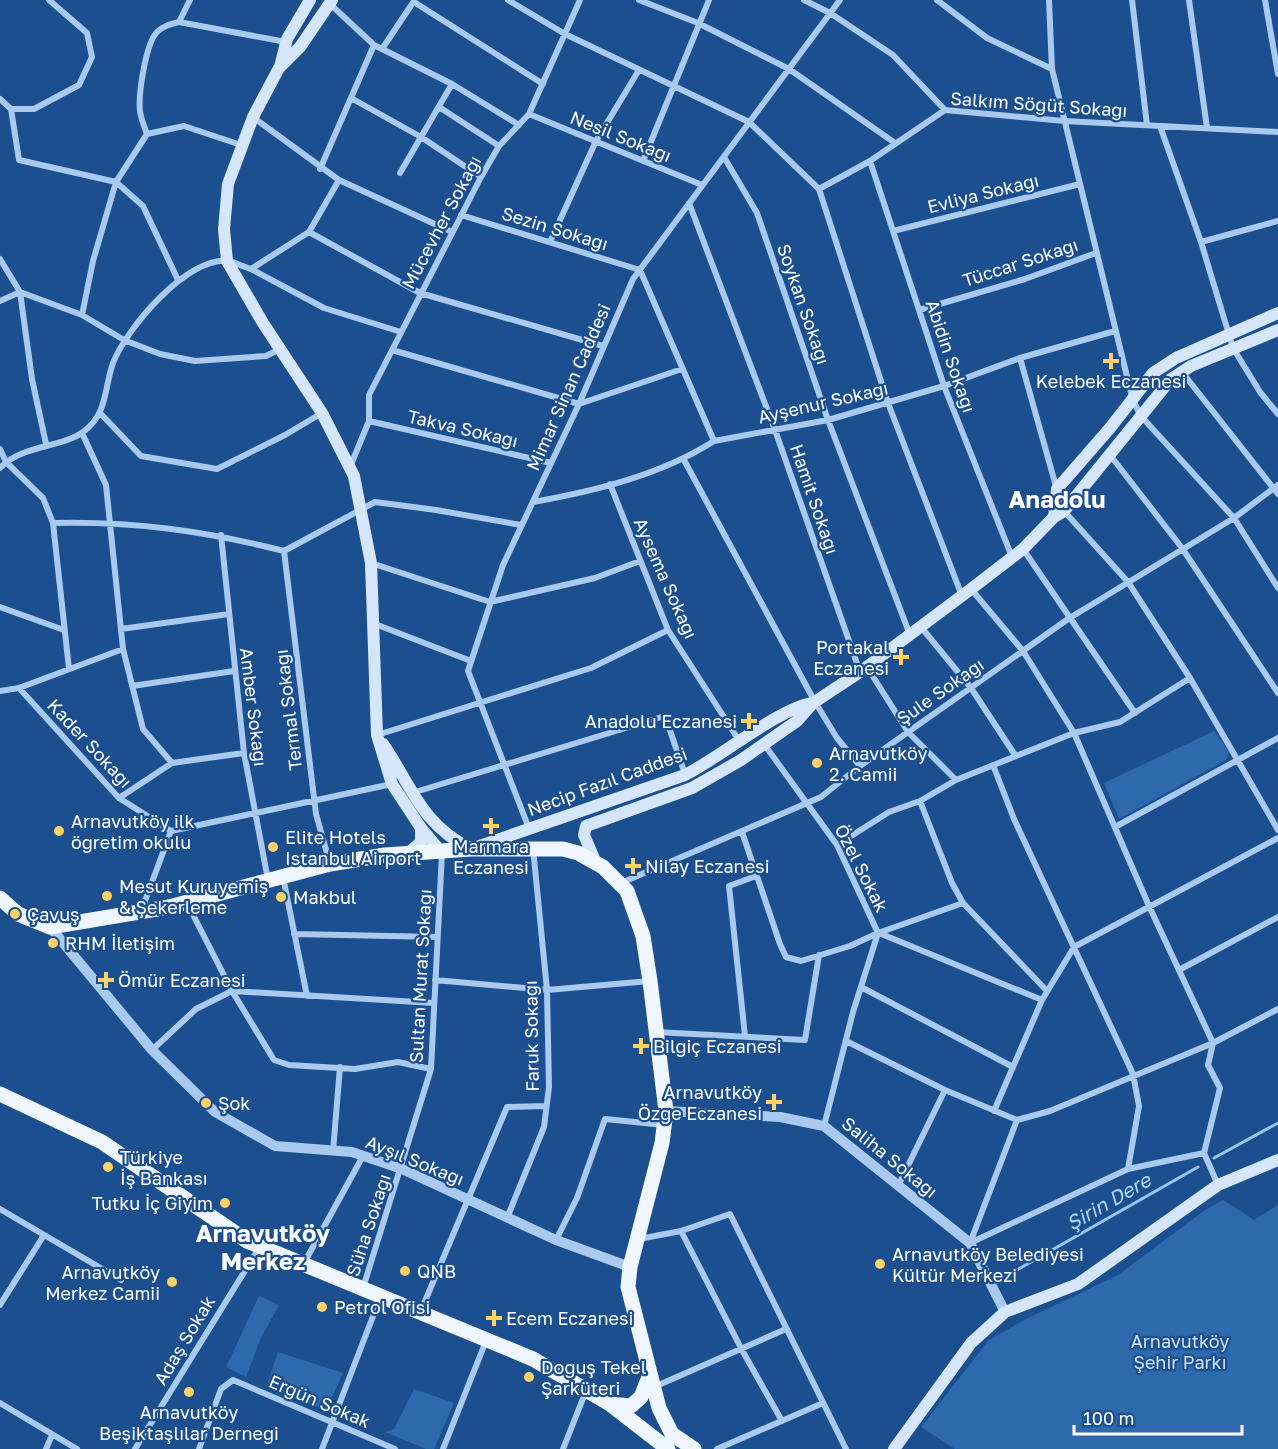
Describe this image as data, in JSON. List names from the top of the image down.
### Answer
{
  "streets": {
    "main road": ["Necip Fazıl Caddesi"],
    "street": [
      "Salkım Söğüt Sokağı",
      "Nesil Sokağı",
      "Evliya Sokağı",
      "Mücevher Sokağı",
      "Sezin Sokağı",
      "Tüccar Sokağı",
      "Soykan Sokağı",
      "Abidin Sokağı",
      "Mimar Sinan Caddesi",
      "Ayşenur Sokağı",
      "Takva Sokağı",
      "Hamit Sokağı",
      "Aysema Sokağı",
      "Şule Sokağı",
      "Amber Sokağı",
      "Termal Sokağı",
      "Kader Sokağı",
      "Özel Sokak",
      "Sultan Murat Sokağı",
      "Faruk Sokağı",
      "Saliha Sokağı",
      "Ayşıl Sokağı",
      "Süha Sokağı",
      "Adaş Sokak",
      "Ergün Sokak"
    ]
  },
  "crossings": [
    ["Salkım Söğüt Sokağı", "Abidin Sokağı"],
    ["Nesil Sokağı", "Mücevher Sokağı"],
    ["Nesil Sokağı", "Mimar Sinan Caddesi"],
    ["Evliya Sokağı", "Abidin Sokağı"],
    ["Mücevher Sokağı", "Sezin Sokağı"],
    ["Mücevher Sokağı", "Takva Sokağı"],
    ["Sezin Sokağı", "Mimar Sinan Caddesi"],
    ["Tüccar Sokağı", "Abidin Sokağı"],
    ["Soykan Sokağı", "Mimar Sinan Caddesi"],
    ["Soykan Sokağı", "Ayşenur Sokağı"],
    ["Soykan Sokağı", "Necip Fazıl Caddesi"],
    ["Abidin Sokağı", "Ayşenur Sokağı"],
    ["Abidin Sokağı", "Necip Fazıl Caddesi"],
    ["Mimar Sinan Caddesi", "Takva Sokağı"],
    ["Mimar Sinan Caddesi", "Hamit Sokağı"],
    ["Mimar Sinan Caddesi", "Necip Fazıl Caddesi"],
    ["Ayşenur Sokağı", "Hamit Sokağı"],
    ["Hamit Sokağı", "Şule Sokağı"],
    ["Hamit Sokağı", "Necip Fazıl Caddesi"],
    ["Aysema Sokağı", "Necip Fazıl Caddesi"],
    ["Şule Sokağı", "Özel Sokak"],
    ["Necip Fazıl Caddesi", "Özel Sokak"],
    ["Özel Sokak", "Saliha Sokağı"],
    ["Sultan Murat Sokağı", "Ayşıl Sokağı"],
    ["Sultan Murat Sokağı", "Süha Sokağı"],
    ["Faruk Sokağı", "Ayşıl Sokağı"],
    ["Ayşıl Sokağı", "Süha Sokağı"]
  ],
  "districts": ["Anadolu", "Arnavutköy Merkez"],
  "water": ["Şirin Dere"],
  "parks": ["Arnavutköy Şehir Parkı"],
  "places": {
    "health": [
      "Kelebek Eczanesi",
      "Portakal Eczanesi",
      "Anadolu Eczanesi",
      "Marmara Eczanesi",
      "Nilay Eczanesi",
      "Ömür Eczanesi",
      "Bilgiç Eczanesi",
      "Arnavutköy Özge Eczanesi",
      "Ecem Eczanesi"
    ],
    "other": [
      "Arnavutköy 2. Camii",
      "Arnavutköy ilk öğretim okulu",
      "Elite Hotels Istanbul Airport",
      "Mesut Kuruyemiş & Şekerleme",
      "Makbul",
      "Çavuş",
      "RHM İletişim",
      "Şok",
      "Türkiye İş Bankası",
      "Tutku İç Giyim",
      "Arnavutköy Belediyesi Kültür Merkezi",
      "QNB",
      "Arnavutköy Merkez Camii",
      "Petrol Ofisi",
      "Doğuş Tekel Şarküteri",
      "Arnavutköy Beşiktaşlılar Derneği"
    ]
  },
  "scale_bar": "100 m"
}
